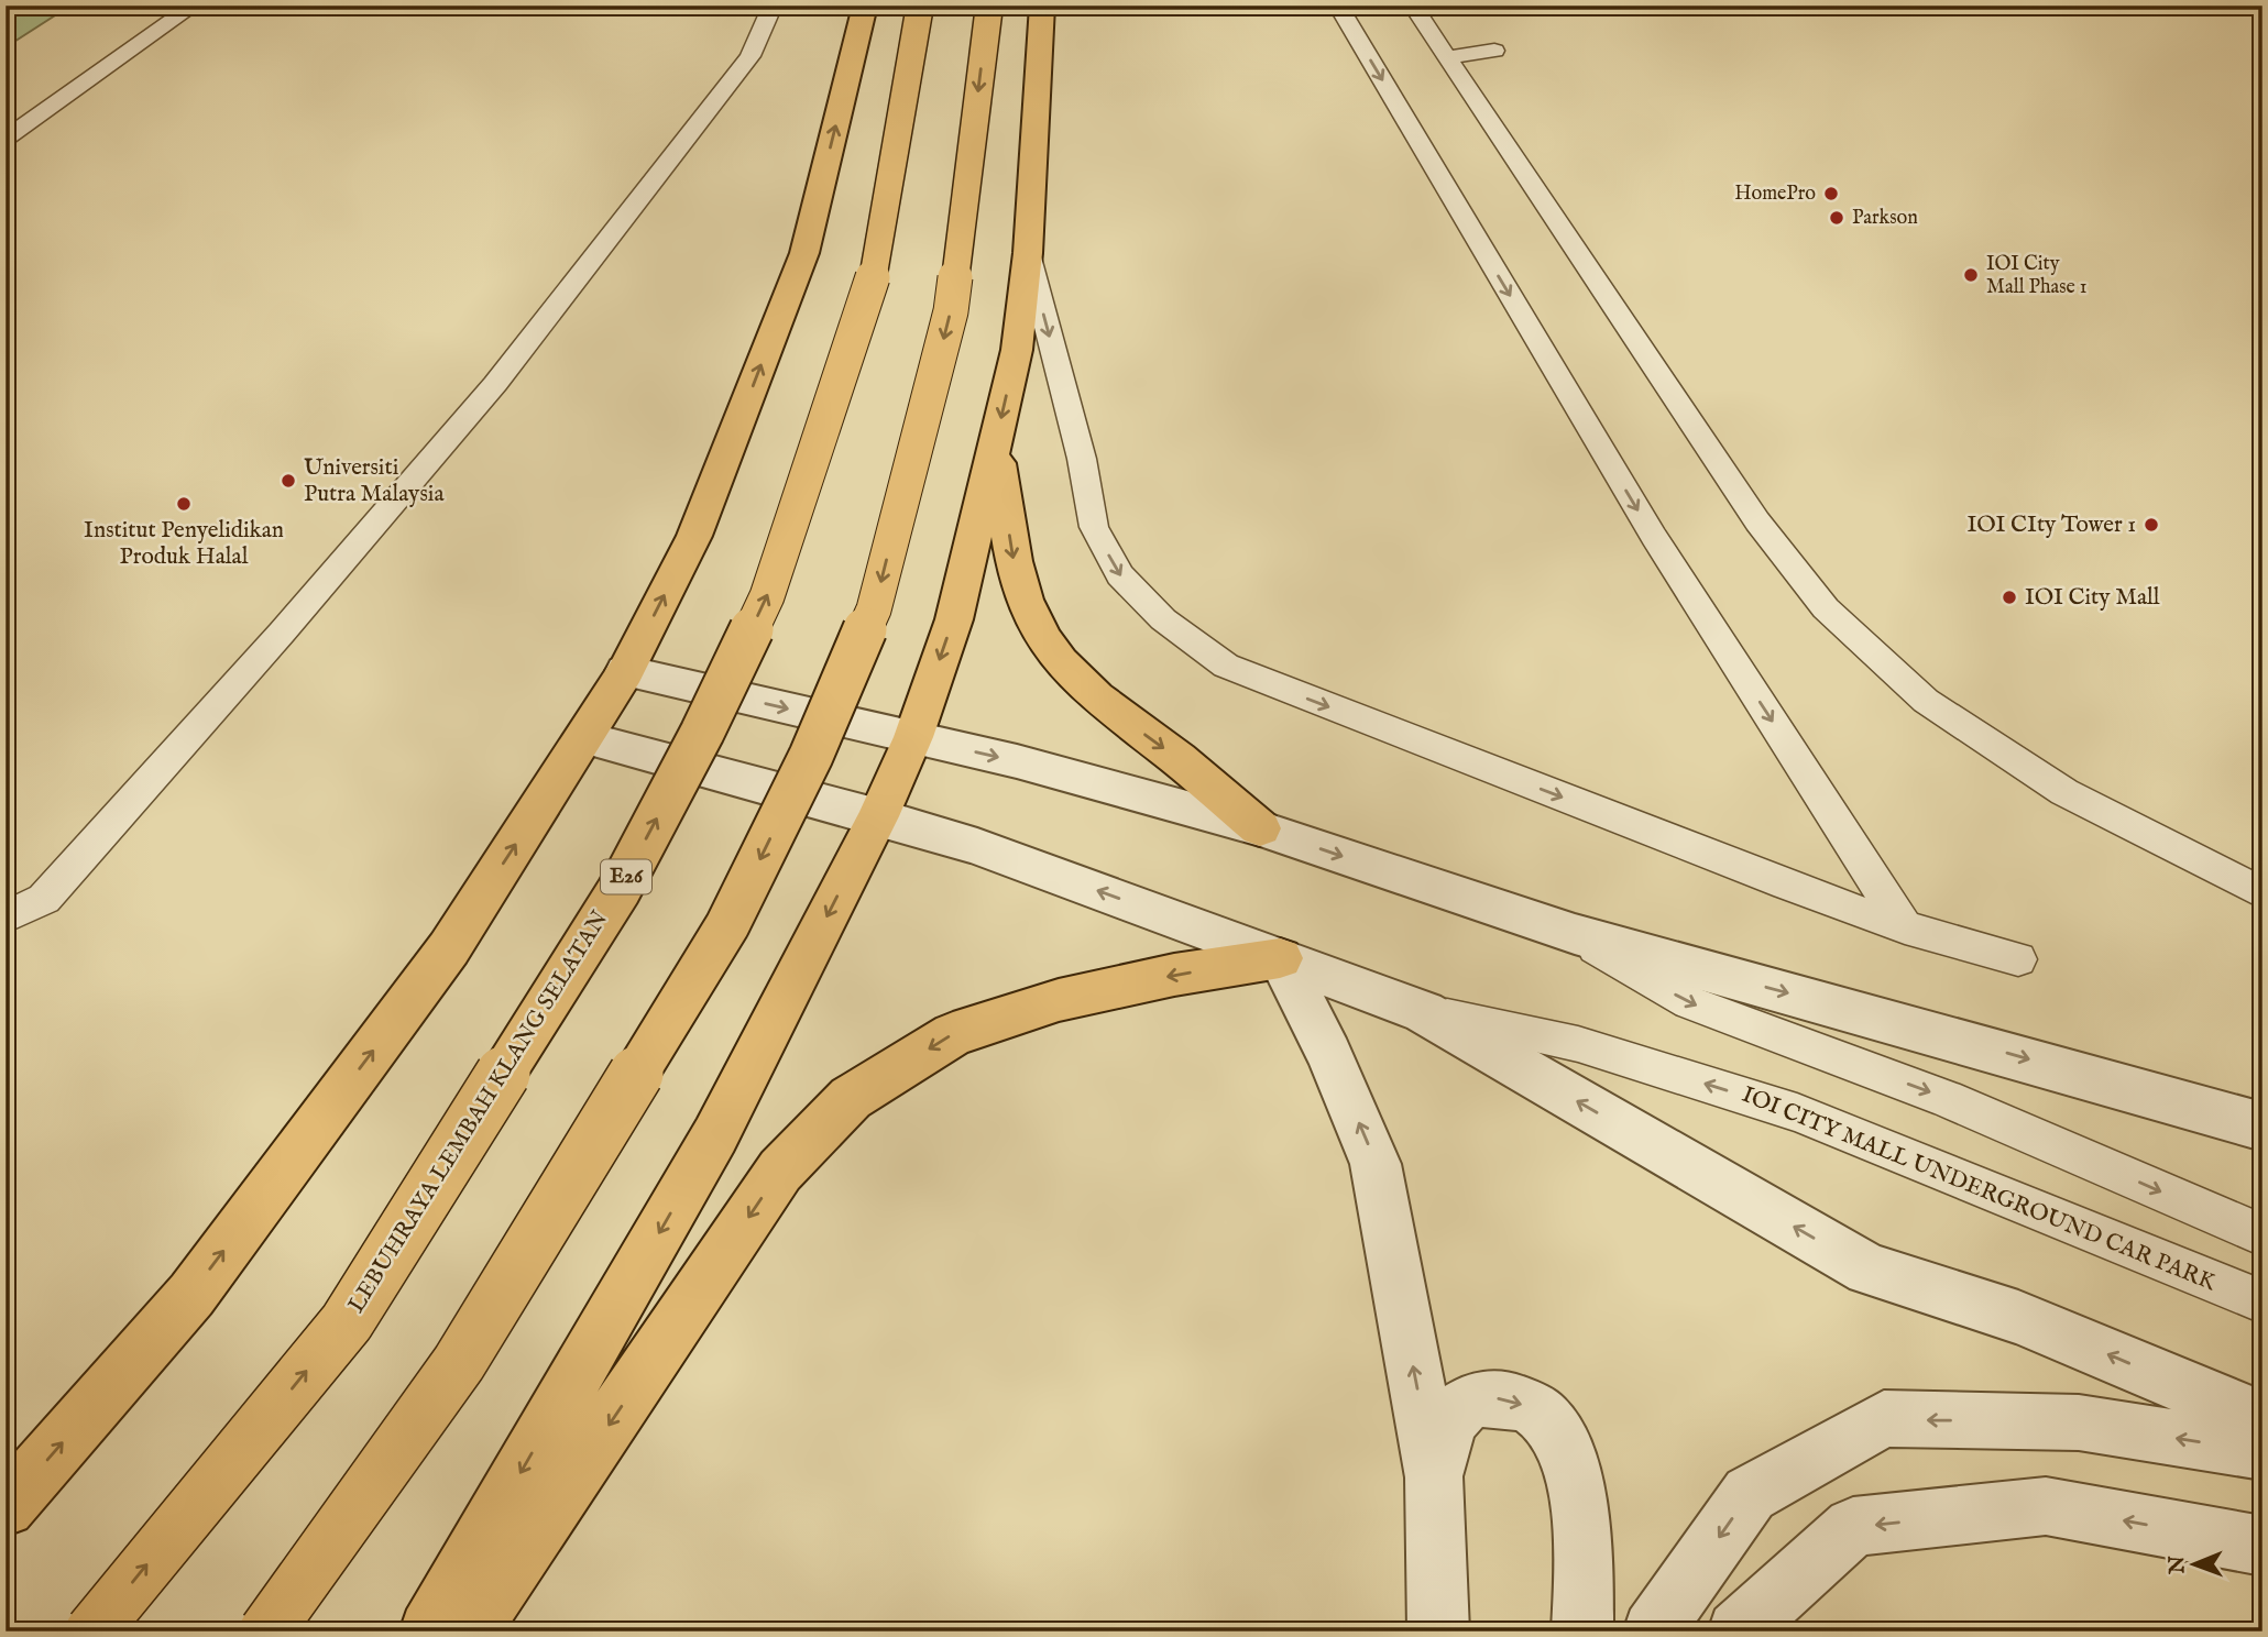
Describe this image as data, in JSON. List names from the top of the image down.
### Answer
{
  "streets": {
    "highway": ["E26", "LEBUHRAYA LEMBAH KLANG SELATAN"],
    "lane": ["IOI CITY MALL UNDERGROUND CAR PARK"]
  },
  "places": [
    "HomePro",
    "Parkson",
    "IOI City Mall Phase 1",
    "Universiti Putra Malaysia",
    "Institut Penyelidikan Produk Halal",
    "IOI CIty Tower 1",
    "IOI City Mall"
  ],
  "north": "left"
}
